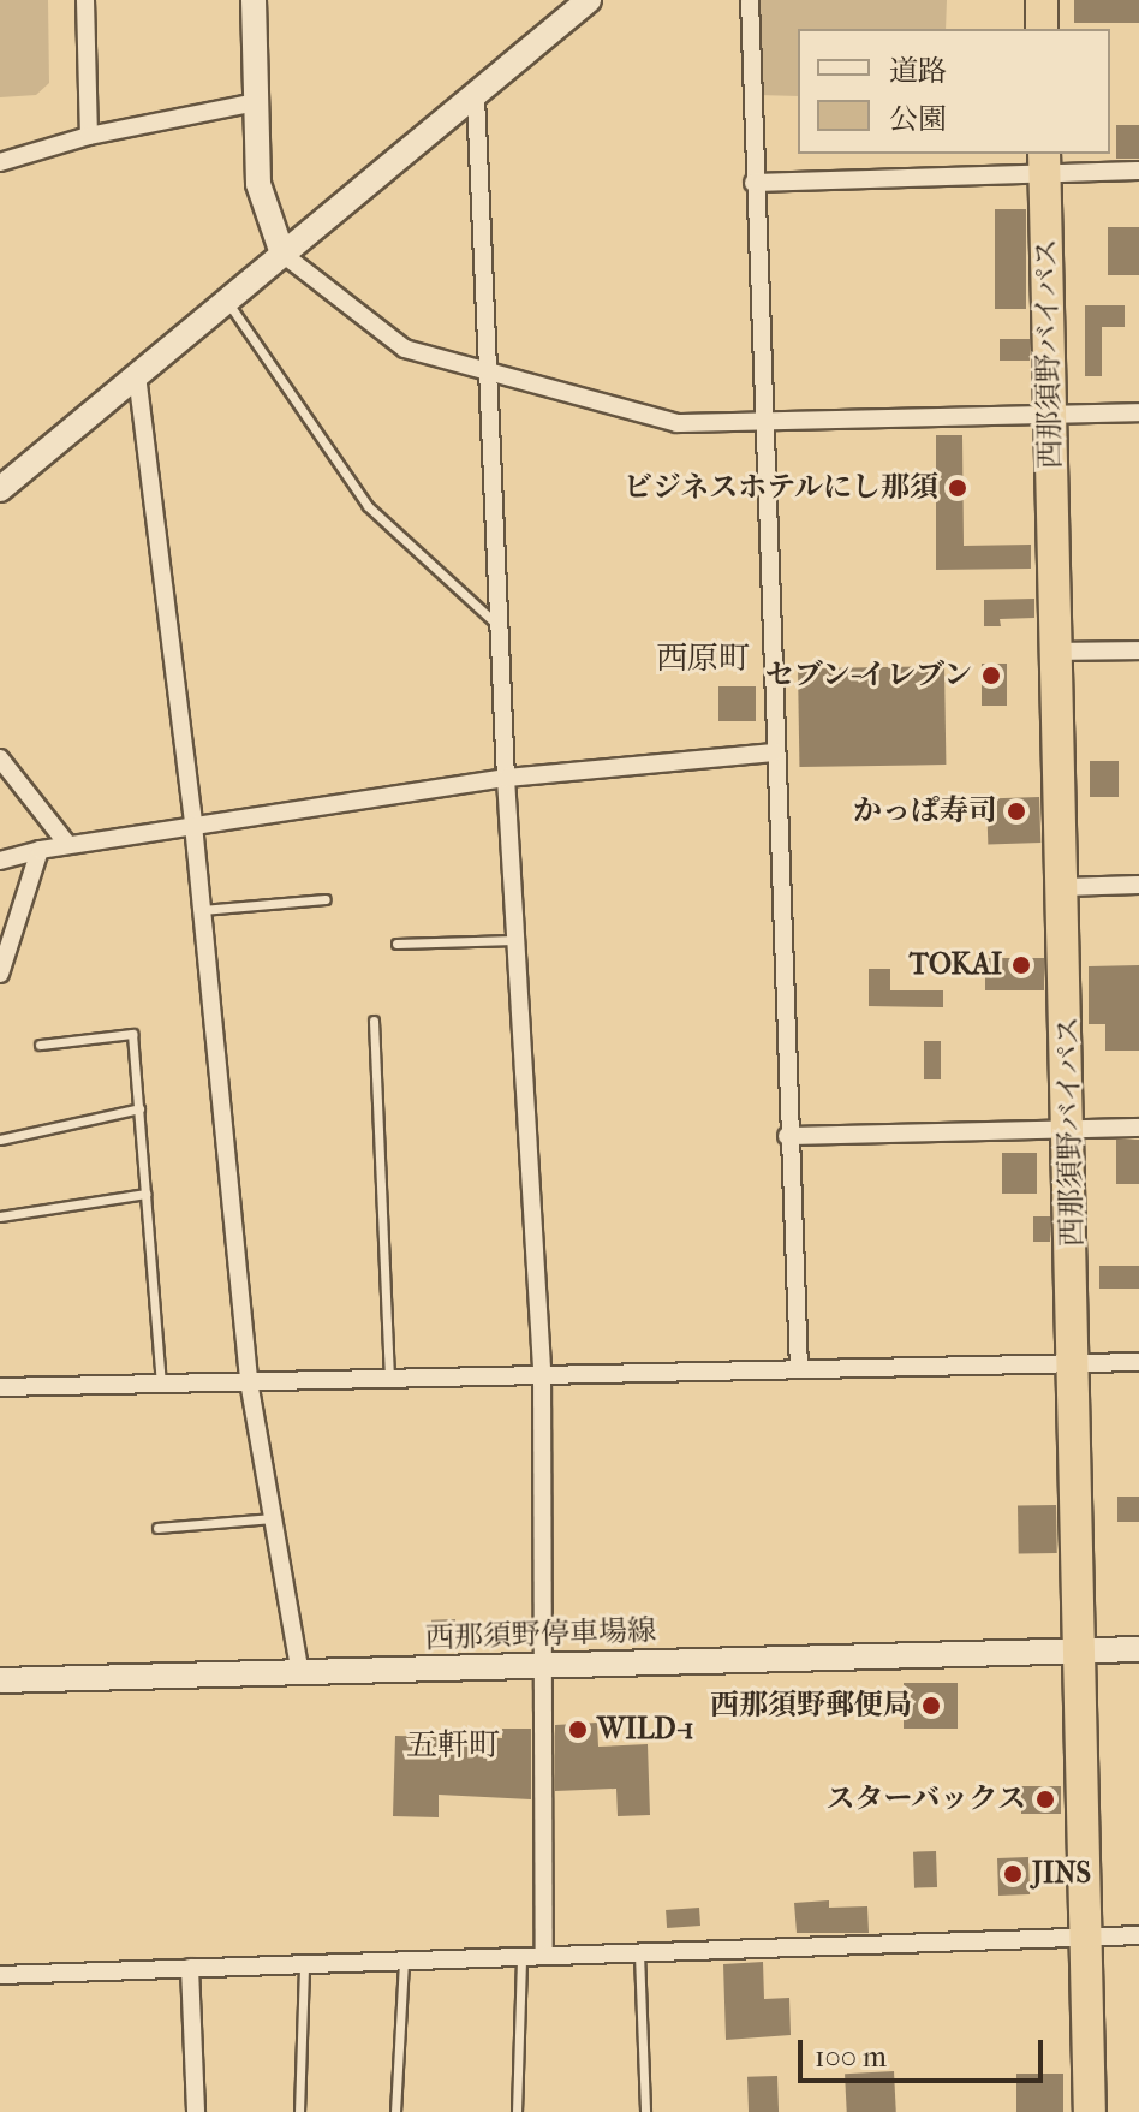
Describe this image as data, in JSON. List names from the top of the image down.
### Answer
{
  "streets": {
    "highway": ["西那須野バイパス"],
    "street": ["西那須野停車場線"]
  },
  "crossings": [
    ["西那須野バイパス", "西那須野停車場線"]
  ],
  "districts": ["西原町", "五軒町"],
  "places": [
    "ビジネスホテルにし那須",
    "セブン-イレブン",
    "かっぱ寿司",
    "TOKAI",
    "西那須野郵便局",
    "WILD-1",
    "スターバックス",
    "JINS"
  ],
  "legend": ["道路", "公園"],
  "scale_bar": "100 m"
}
